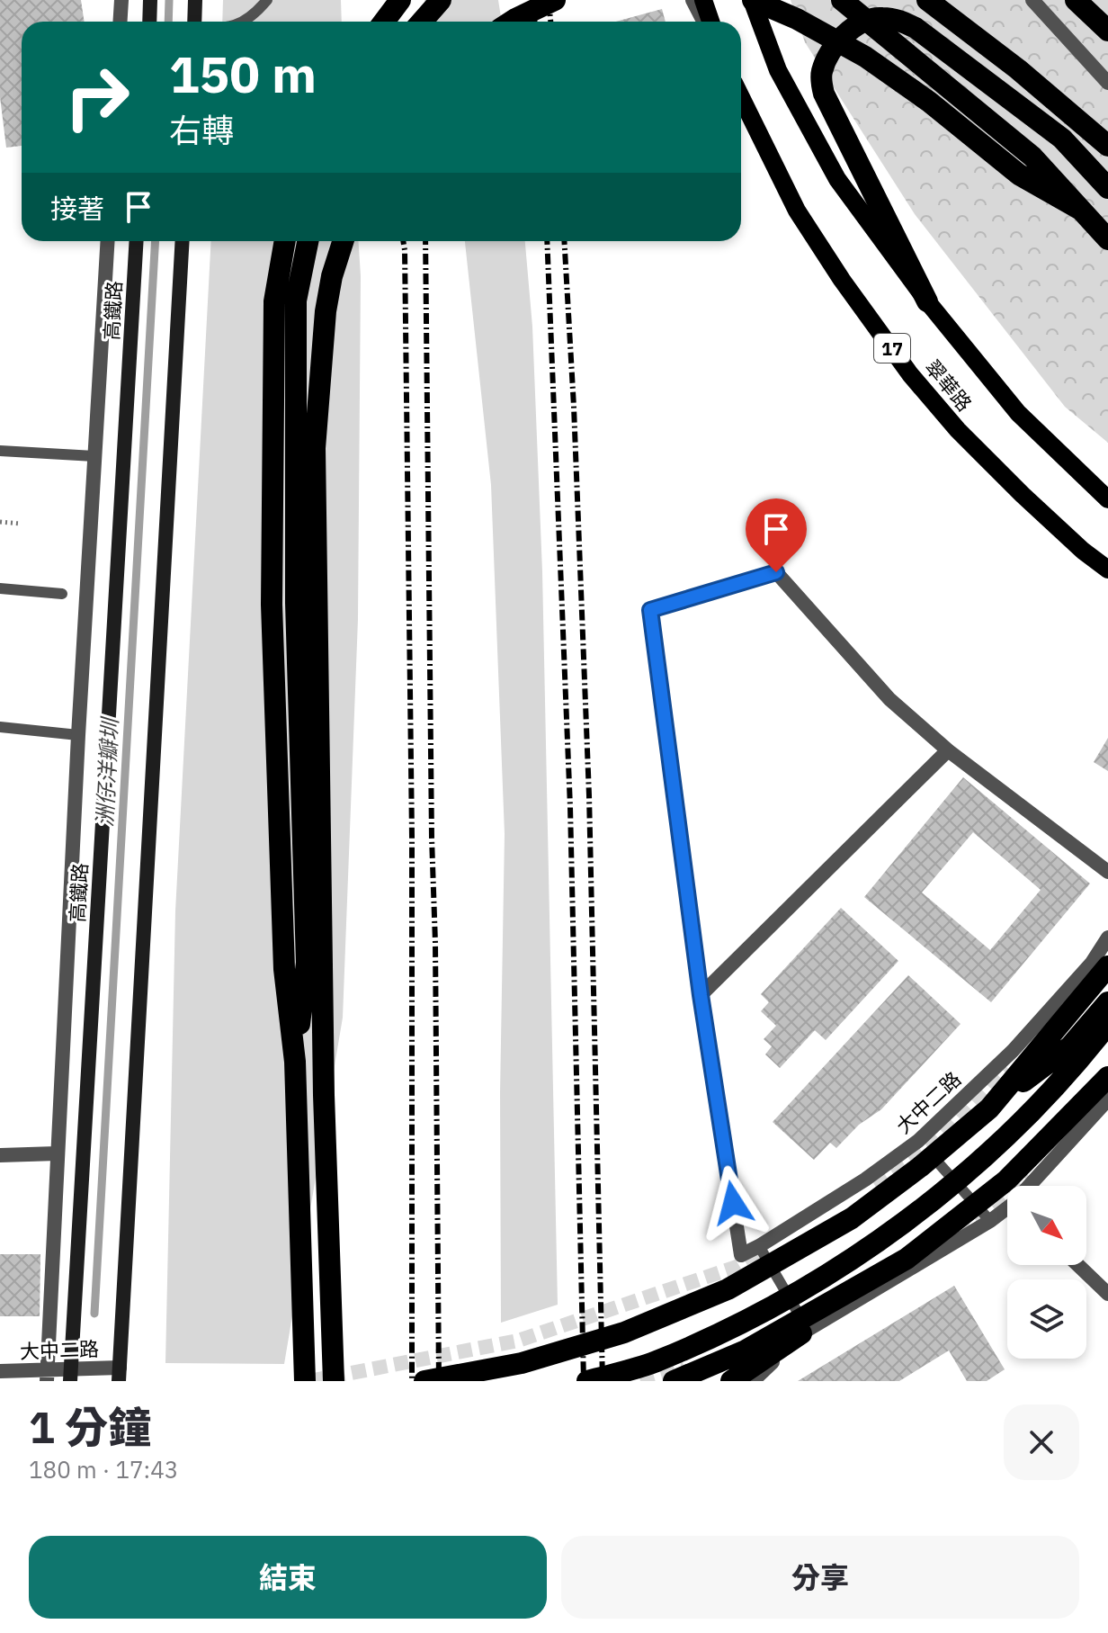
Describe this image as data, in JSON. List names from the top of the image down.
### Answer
{
  "streets": {
    "main road": ["17", "翠華路"],
    "street": ["高鐵路", "大中二路"]
  },
  "crossings": [
    ["高鐵路", "大中二路"]
  ],
  "water": ["洲仔洋瓣圳"],
  "north": "bottom right",
  "page": {
    "turn": ["150 m", "右轉"],
    "then": "接著",
    "heading": ["1 分鐘", "180 m · 17:43"],
    "buttons": ["結束", "分享"]
  }
}
